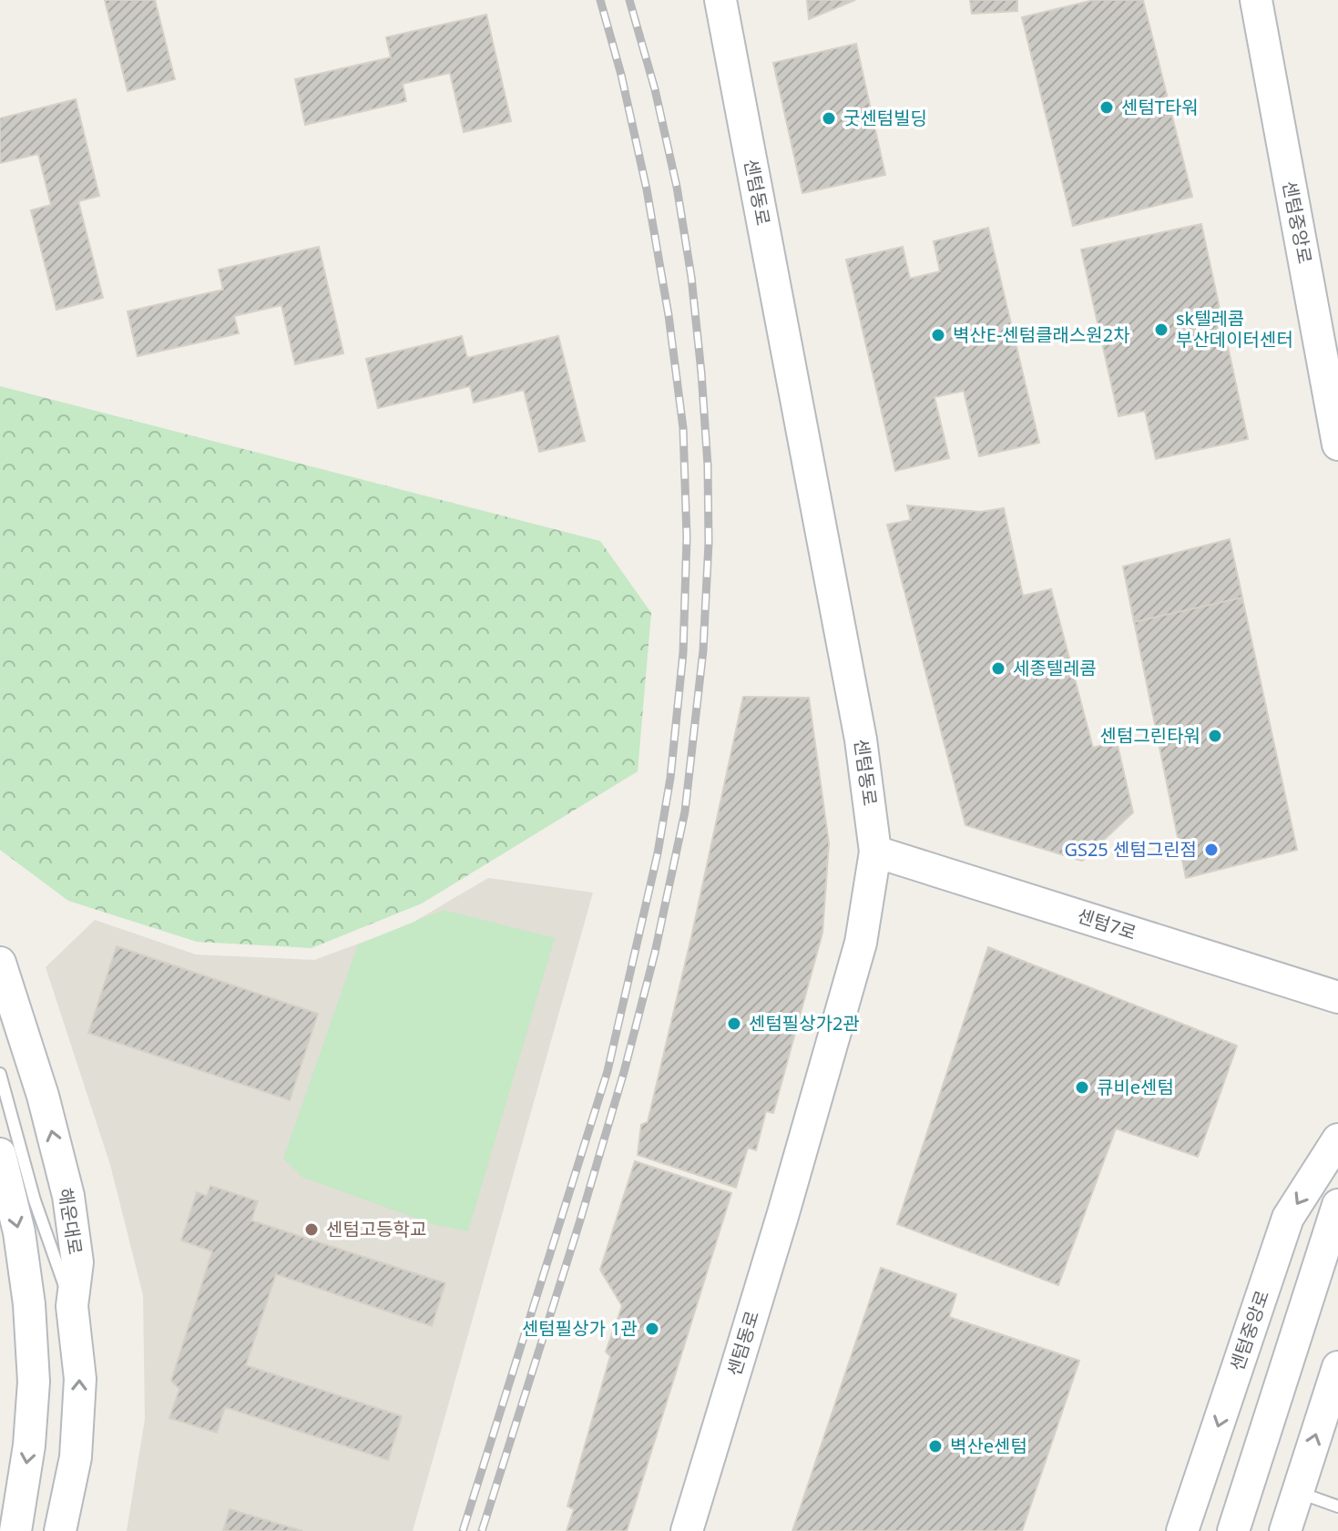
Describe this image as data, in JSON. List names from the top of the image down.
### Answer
{
  "streets": {
    "main road": [
      "센텀동로",
      "센텀중앙로",
      "센텀7로",
      "해운대로"
    ]
  },
  "crossings": [
    ["센텀동로", "센텀7로"]
  ],
  "places": [
    "센텀T타워",
    "굿센텀빌딩",
    "sk텔레콤 부산데이터센터",
    "벽산E-센텀클래스원2차",
    "세종텔레콤",
    "센텀그린타워",
    "GS25 센텀그린점",
    "센텀필상가2관",
    "큐비e센텀",
    "센텀고등학교",
    "센텀필상가 1관",
    "벽산e센텀"
  ]
}
